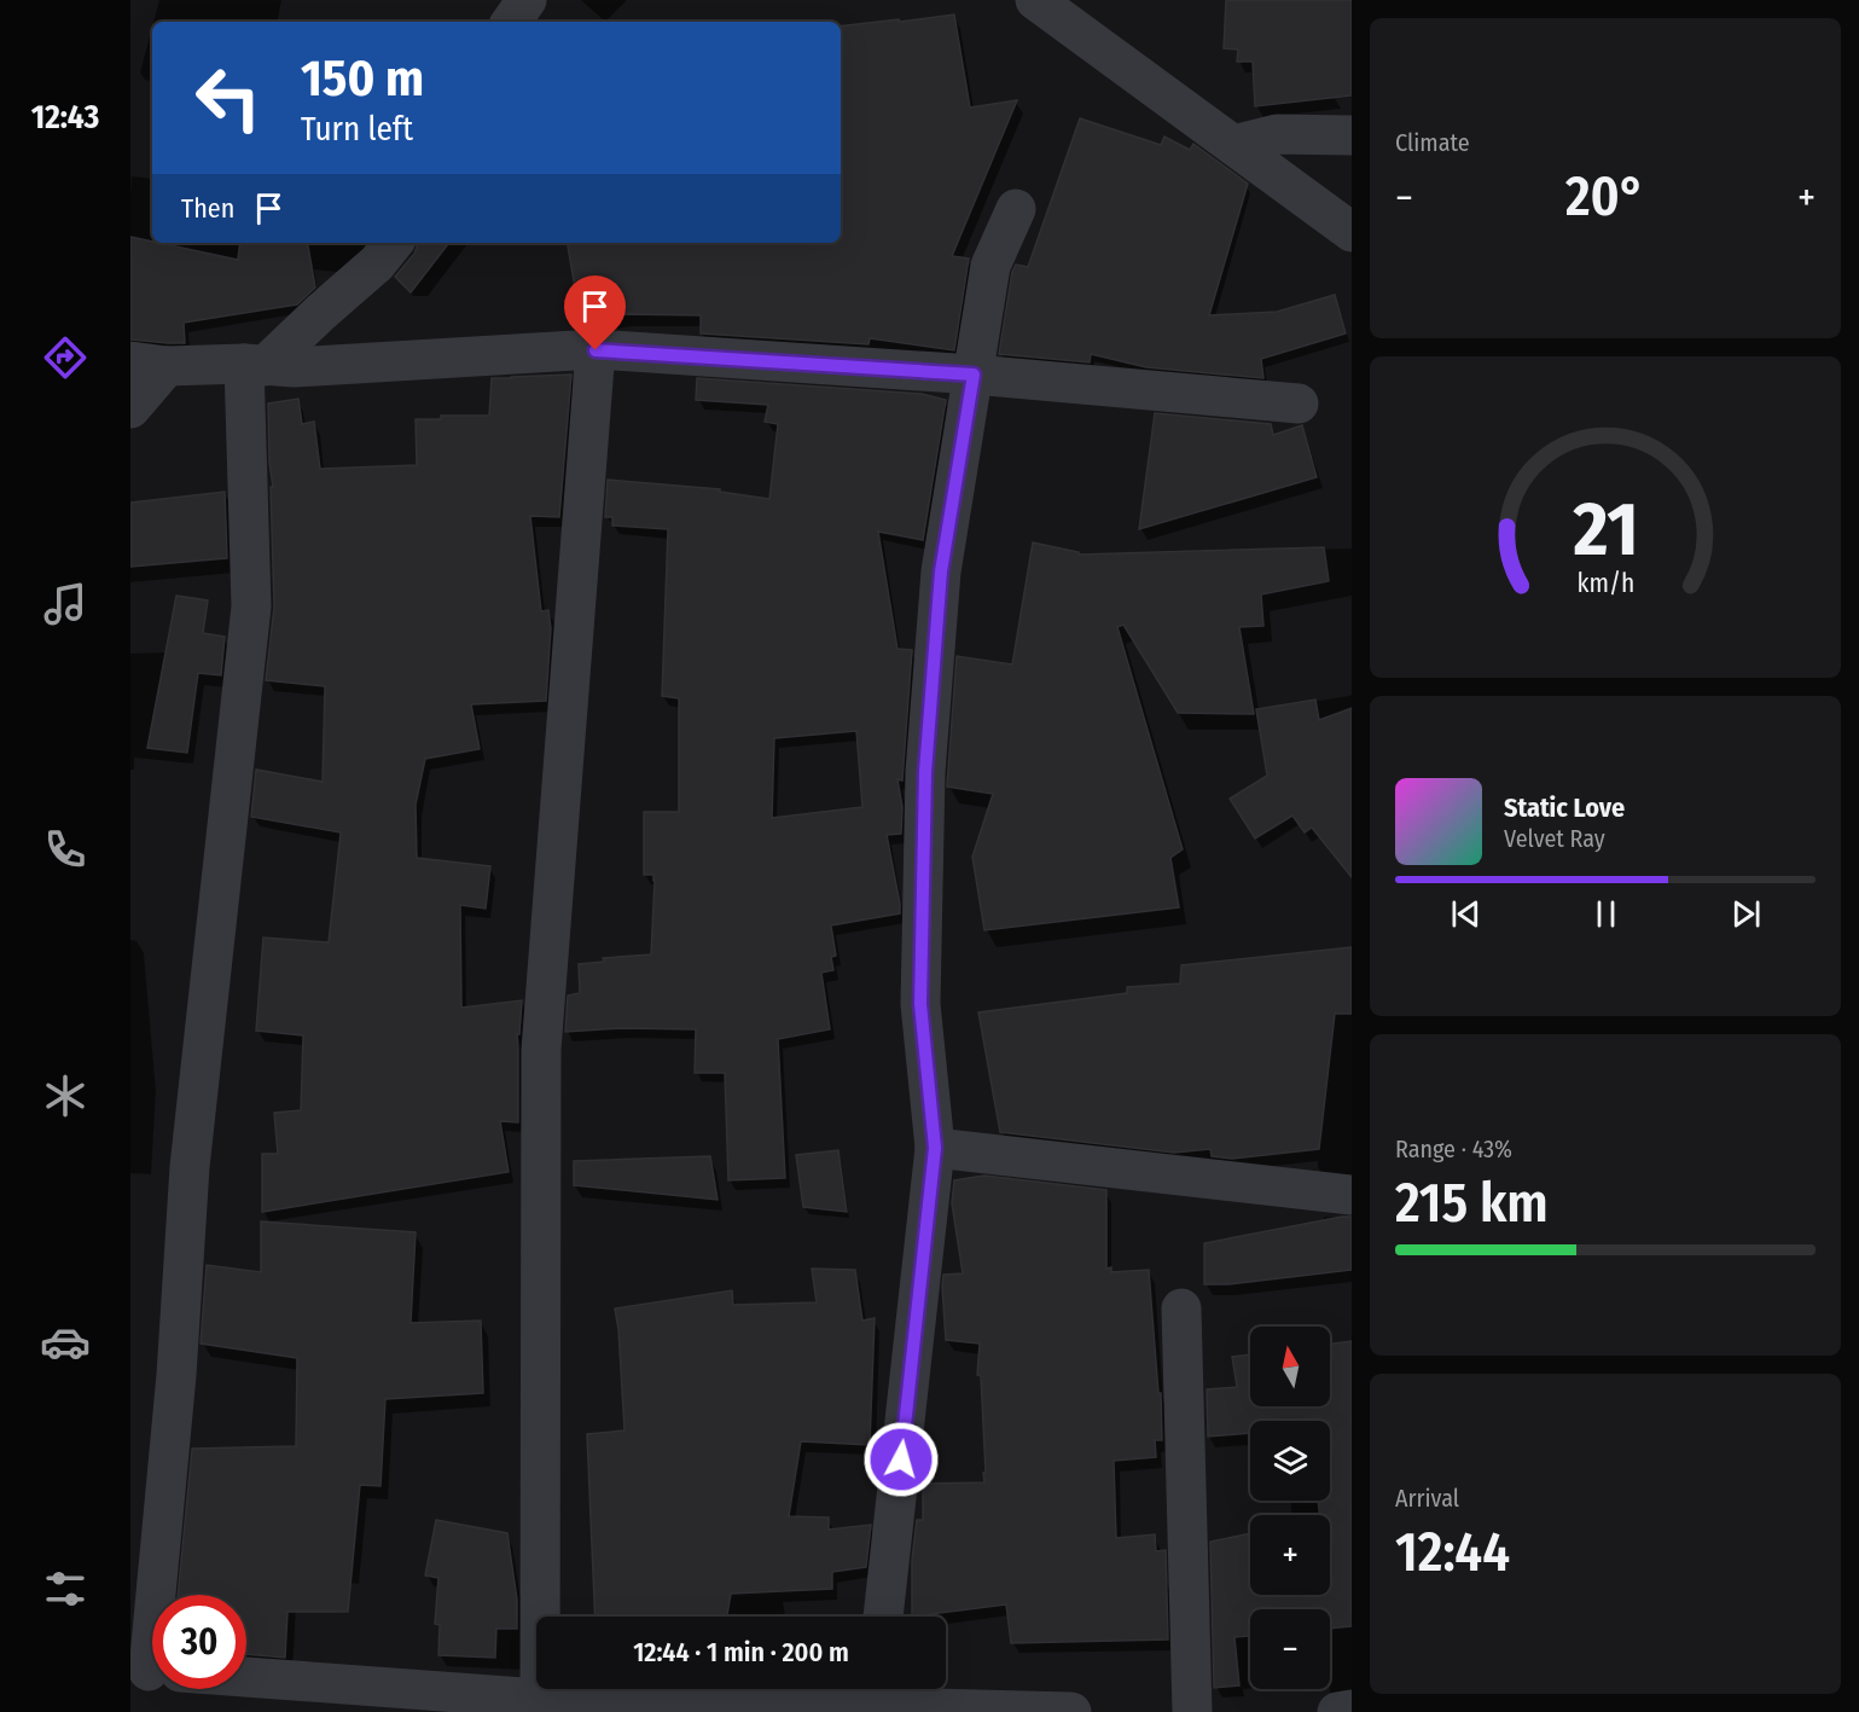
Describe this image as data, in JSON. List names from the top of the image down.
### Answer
{
  "north": "top",
  "page": {
    "tabs": "12:43",
    "tile": [
      "Climate",
      ["Range · 43%", "215 km"],
      ["Arrival", "12:44"]
    ],
    "turn": ["150 m", "Turn left"],
    "heat": ["−", "20°", "+"],
    "then": "Then",
    "song": ["Static Love", "Velvet Ray"],
    "map_buttons": ["+", "−"],
    "limit": "30",
    "trip": "12:44 · 1 min · 200 m",
    "gauge": ["21", "km/h"]
  }
}
